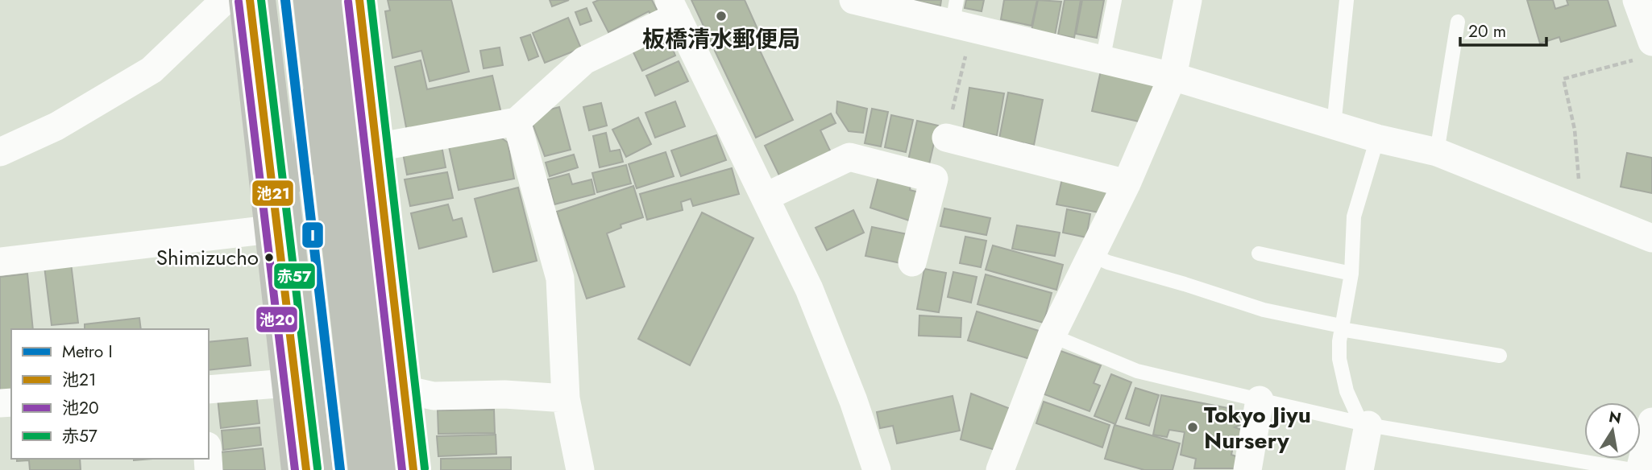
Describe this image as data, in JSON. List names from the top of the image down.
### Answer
{
  "places": ["板橋清水郵便局", "Shimizucho", "Tokyo Jiyu Nursery"],
  "lines": [
    "metro line I",
    "transit line 池21",
    "transit line 赤57",
    "transit line 池20"
  ],
  "legend": [
    "Metro I",
    "池21",
    "池20",
    "赤57"
  ],
  "scale_bar": "20 m",
  "north": "top"
}
